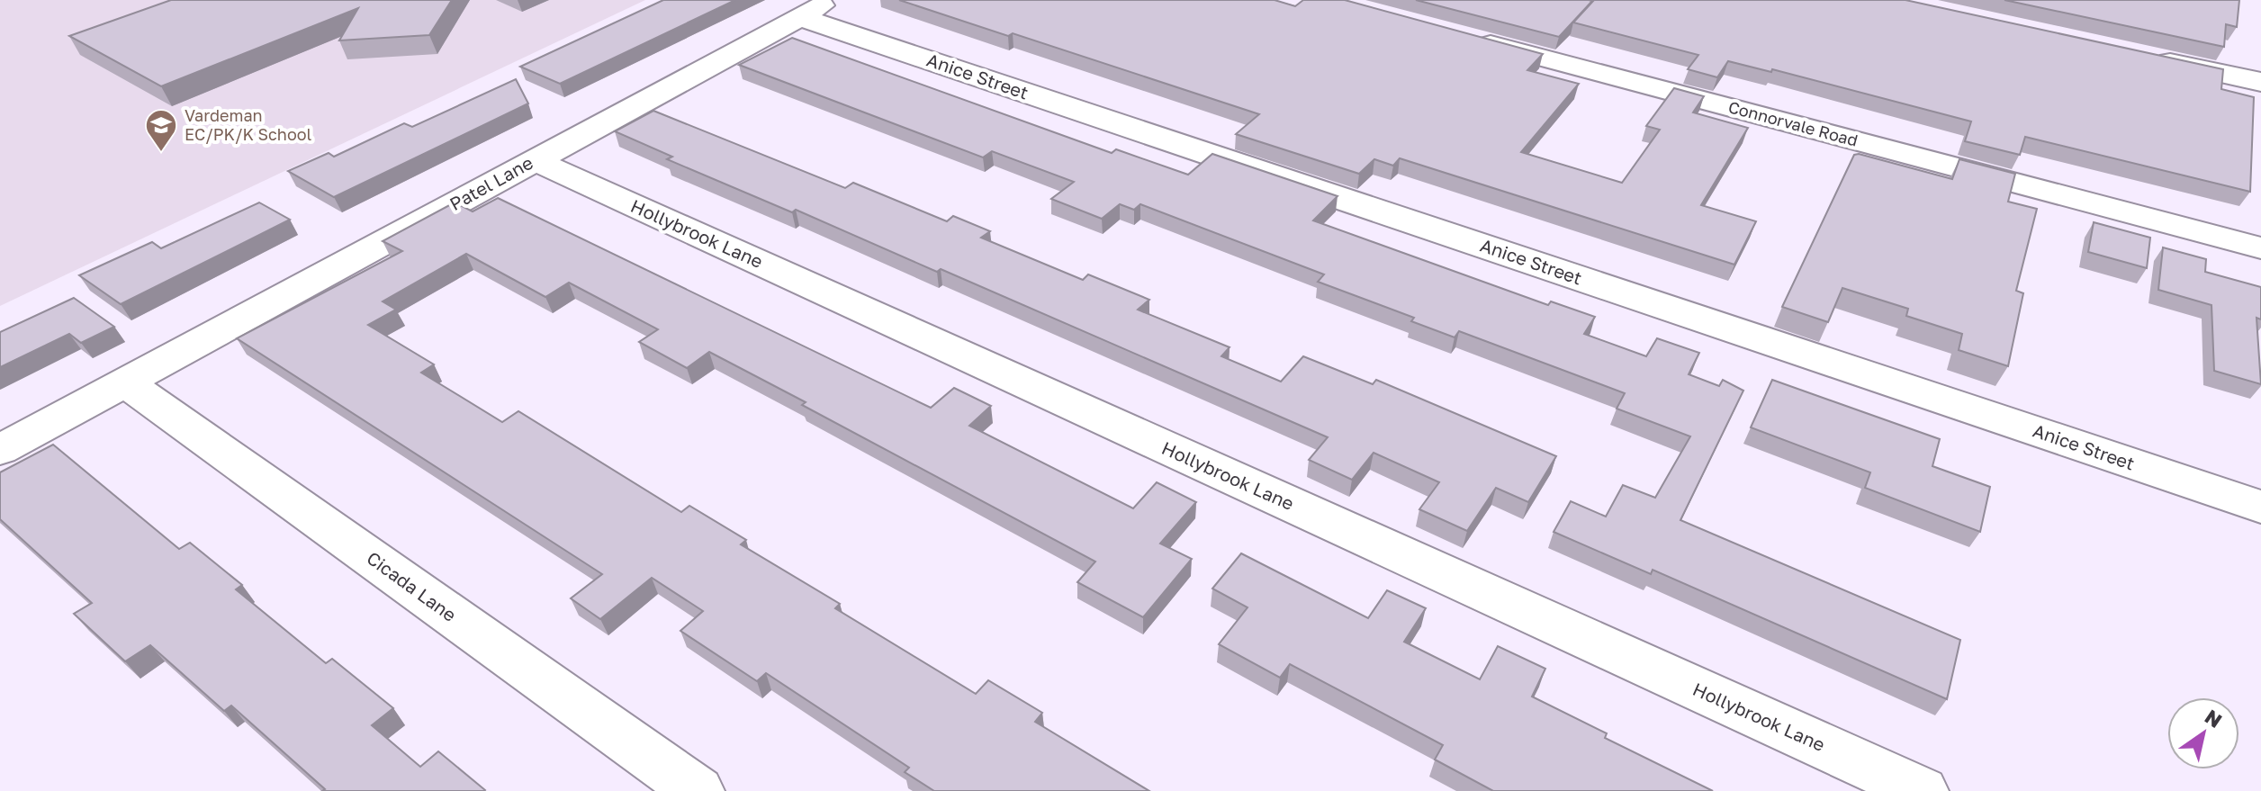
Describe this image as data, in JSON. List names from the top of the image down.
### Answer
{
  "streets": {
    "street": [
      "Anice Street",
      "Connorvale Road",
      "Patel Lane",
      "Hollybrook Lane",
      "Cicada Lane"
    ]
  },
  "crossings": [
    ["Anice Street", "Patel Lane"],
    ["Patel Lane", "Hollybrook Lane"],
    ["Patel Lane", "Cicada Lane"]
  ],
  "places": {
    "school or university": ["Vardeman EC/PK/K School"]
  },
  "north": "top right"
}
